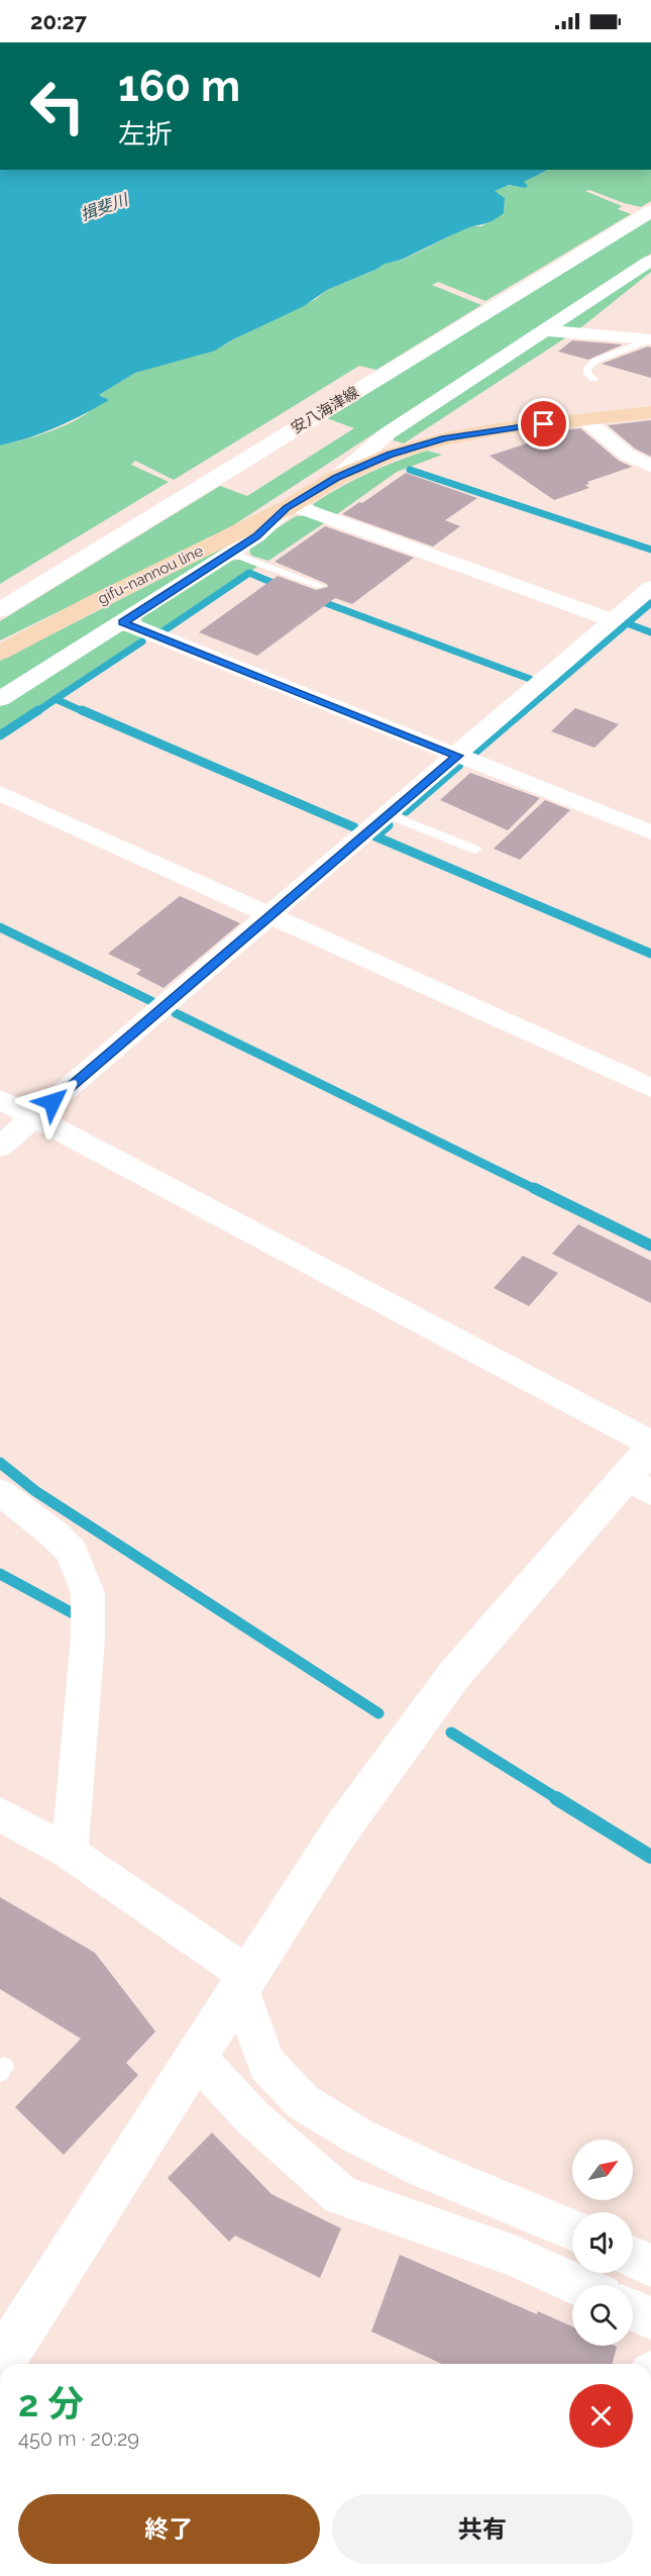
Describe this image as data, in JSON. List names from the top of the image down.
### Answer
{
  "streets": {
    "main road": ["安八海津線", "gifu-nannou line"]
  },
  "water": ["揖斐川"],
  "north": "top right",
  "page": {
    "status": "20:27",
    "turn": ["160 m", "左折"],
    "heading": ["2 分", "450 m · 20:29"],
    "buttons": ["終了", "共有"]
  }
}
